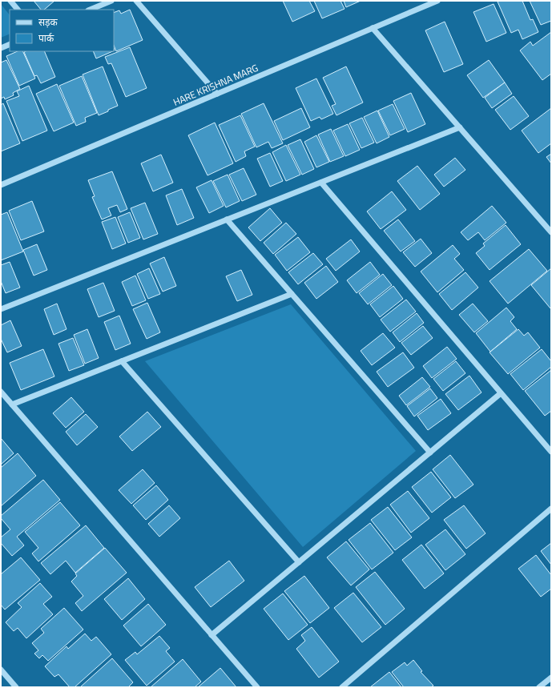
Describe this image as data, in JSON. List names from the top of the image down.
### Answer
{
  "streets": {
    "street": ["HARE KRISHNA MARG"]
  },
  "legend": ["सड़क", "पार्क"]
}
